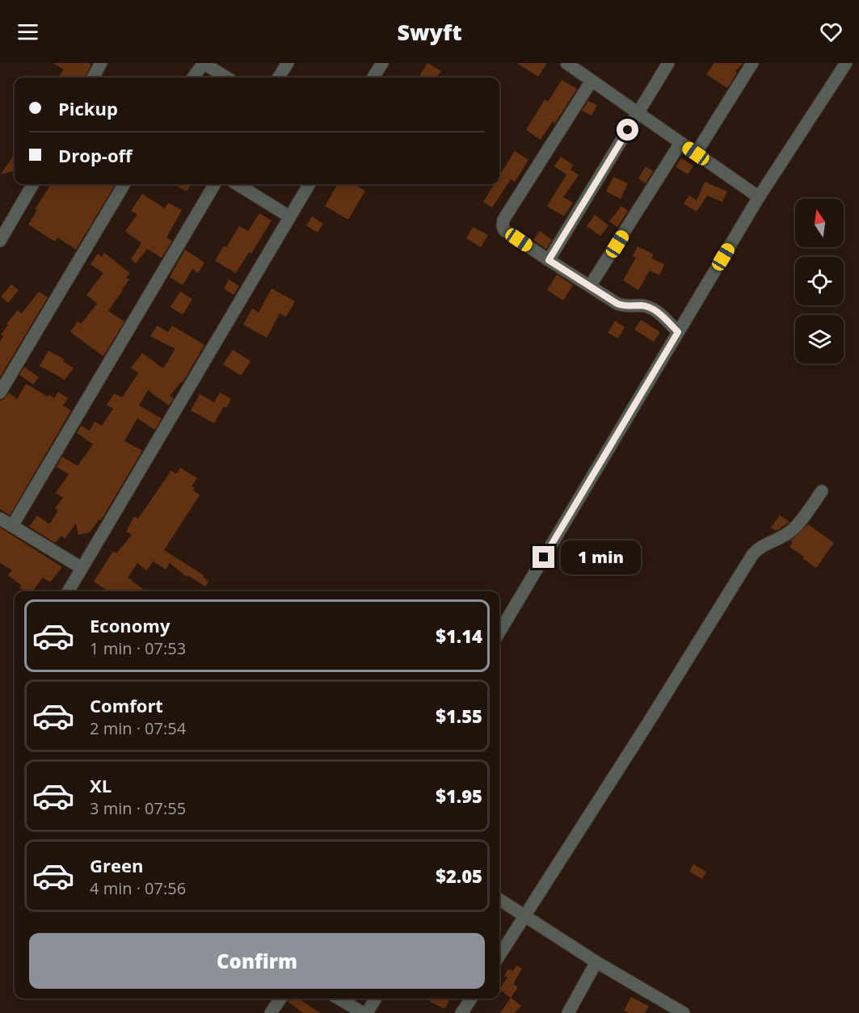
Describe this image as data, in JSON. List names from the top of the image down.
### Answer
{
  "north": "top",
  "page": {
    "header": "Swyft",
    "banner": ["Pickup", "Drop-off"],
    "bubble": "1 min",
    "list": [
      {
        "name": "Economy",
        "note": "1 min · 07:53",
        "value": "$1.14"
      },
      {
        "name": "Comfort",
        "note": "2 min · 07:54",
        "value": "$1.55"
      },
      {
        "name": "XL",
        "note": "3 min · 07:55",
        "value": "$1.95"
      },
      {
        "name": "Green",
        "note": "4 min · 07:56",
        "value": "$2.05"
      }
    ],
    "buttons": "Confirm"
  }
}
